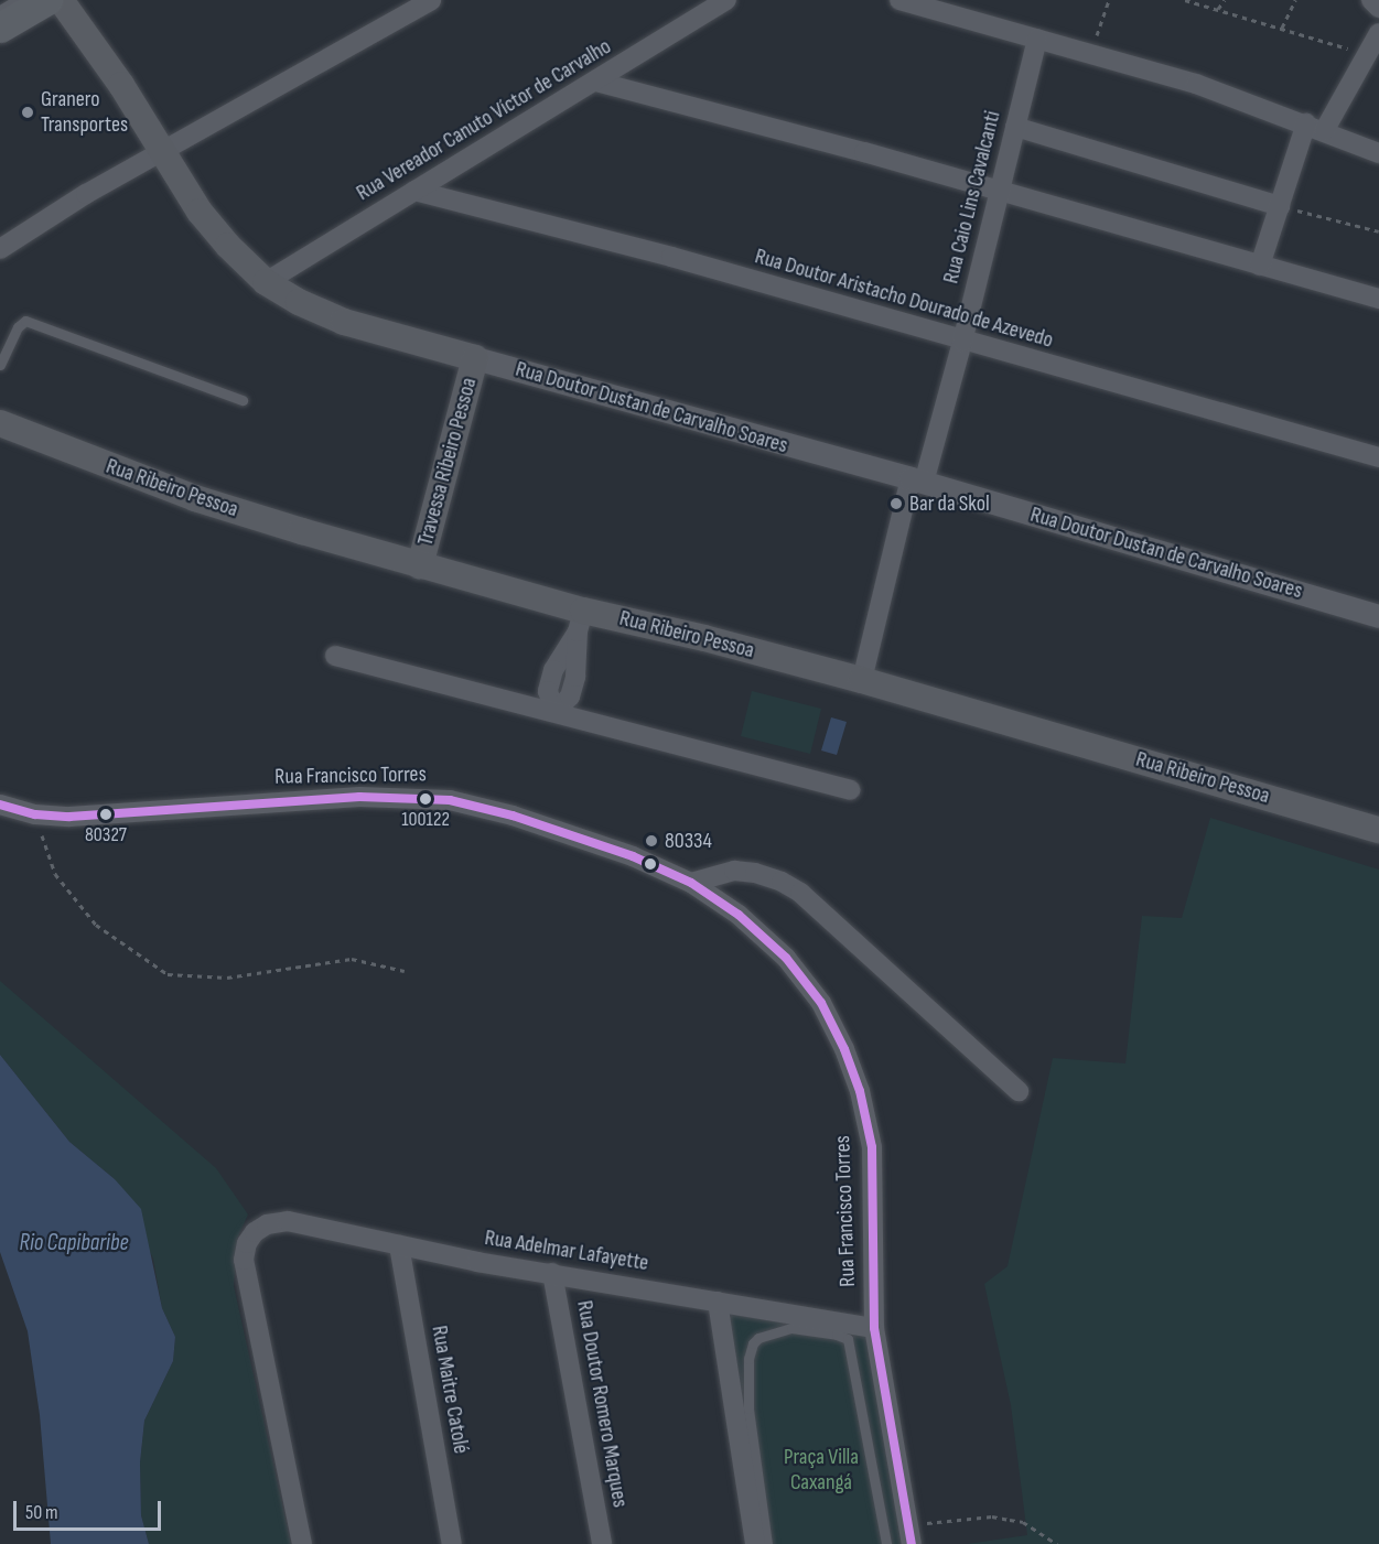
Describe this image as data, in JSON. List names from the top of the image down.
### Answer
{
  "streets": {
    "main road": ["Rua Doutor Dustan de Carvalho Soares", "Travessa Ribeiro Pessoa", "Rua Ribeiro Pessoa"],
    "street": [
      "Rua Vereador Canuto Víctor de Carvalho",
      "Rua Caio Lins Cavalcanti",
      "Rua Doutor Aristacho Dourado de Azevedo",
      "Rua Francisco Torres",
      "Rua Adelmar Lafayette",
      "Rua Maitre Catolé",
      "Rua Doutor Romero Marques"
    ]
  },
  "crossings": [
    ["Rua Vereador Canuto Víctor de Carvalho", "Rua Doutor Aristacho Dourado de Azevedo"],
    ["Rua Vereador Canuto Víctor de Carvalho", "Rua Doutor Dustan de Carvalho Soares"],
    ["Rua Caio Lins Cavalcanti", "Rua Doutor Aristacho Dourado de Azevedo"],
    ["Rua Caio Lins Cavalcanti", "Rua Doutor Dustan de Carvalho Soares"],
    ["Rua Caio Lins Cavalcanti", "Rua Ribeiro Pessoa"],
    ["Rua Doutor Dustan de Carvalho Soares", "Travessa Ribeiro Pessoa"],
    ["Travessa Ribeiro Pessoa", "Rua Ribeiro Pessoa"],
    ["Rua Francisco Torres", "Rua Adelmar Lafayette"],
    ["Rua Adelmar Lafayette", "Rua Maitre Catolé"],
    ["Rua Adelmar Lafayette", "Rua Doutor Romero Marques"]
  ],
  "water": ["Rio Capibaribe"],
  "parks": ["Praça Villa Caxangá"],
  "places": [
    "Granero Transportes",
    "Bar da Skol",
    "100122",
    "80327",
    "80334"
  ],
  "scale_bar": "50 m"
}
